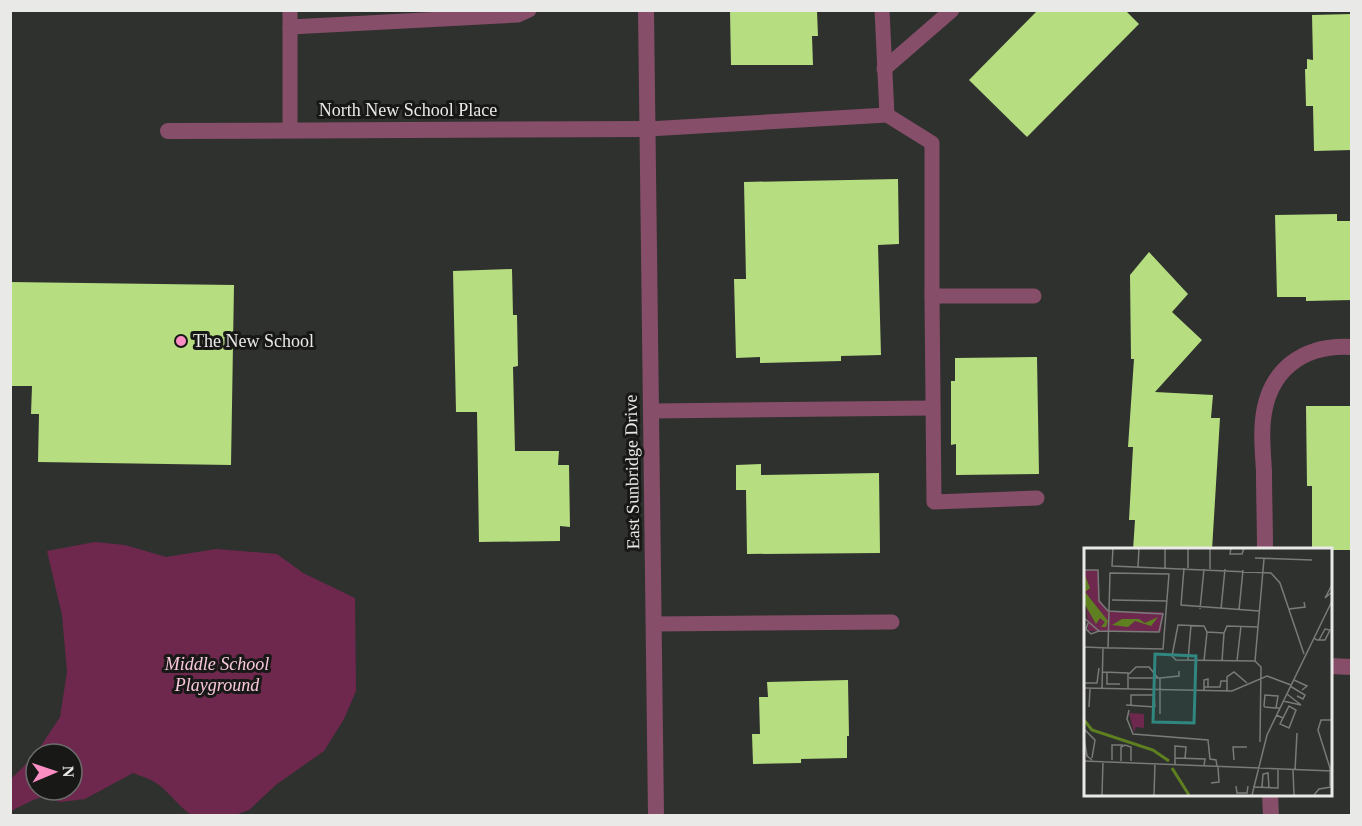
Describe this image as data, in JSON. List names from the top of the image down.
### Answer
{
  "streets": {
    "street": ["North New School Place", "East Sunbridge Drive"]
  },
  "crossings": [
    ["North New School Place", "East Sunbridge Drive"]
  ],
  "parks": ["Middle School Playground"],
  "places": ["The New School"],
  "north": "right"
}
